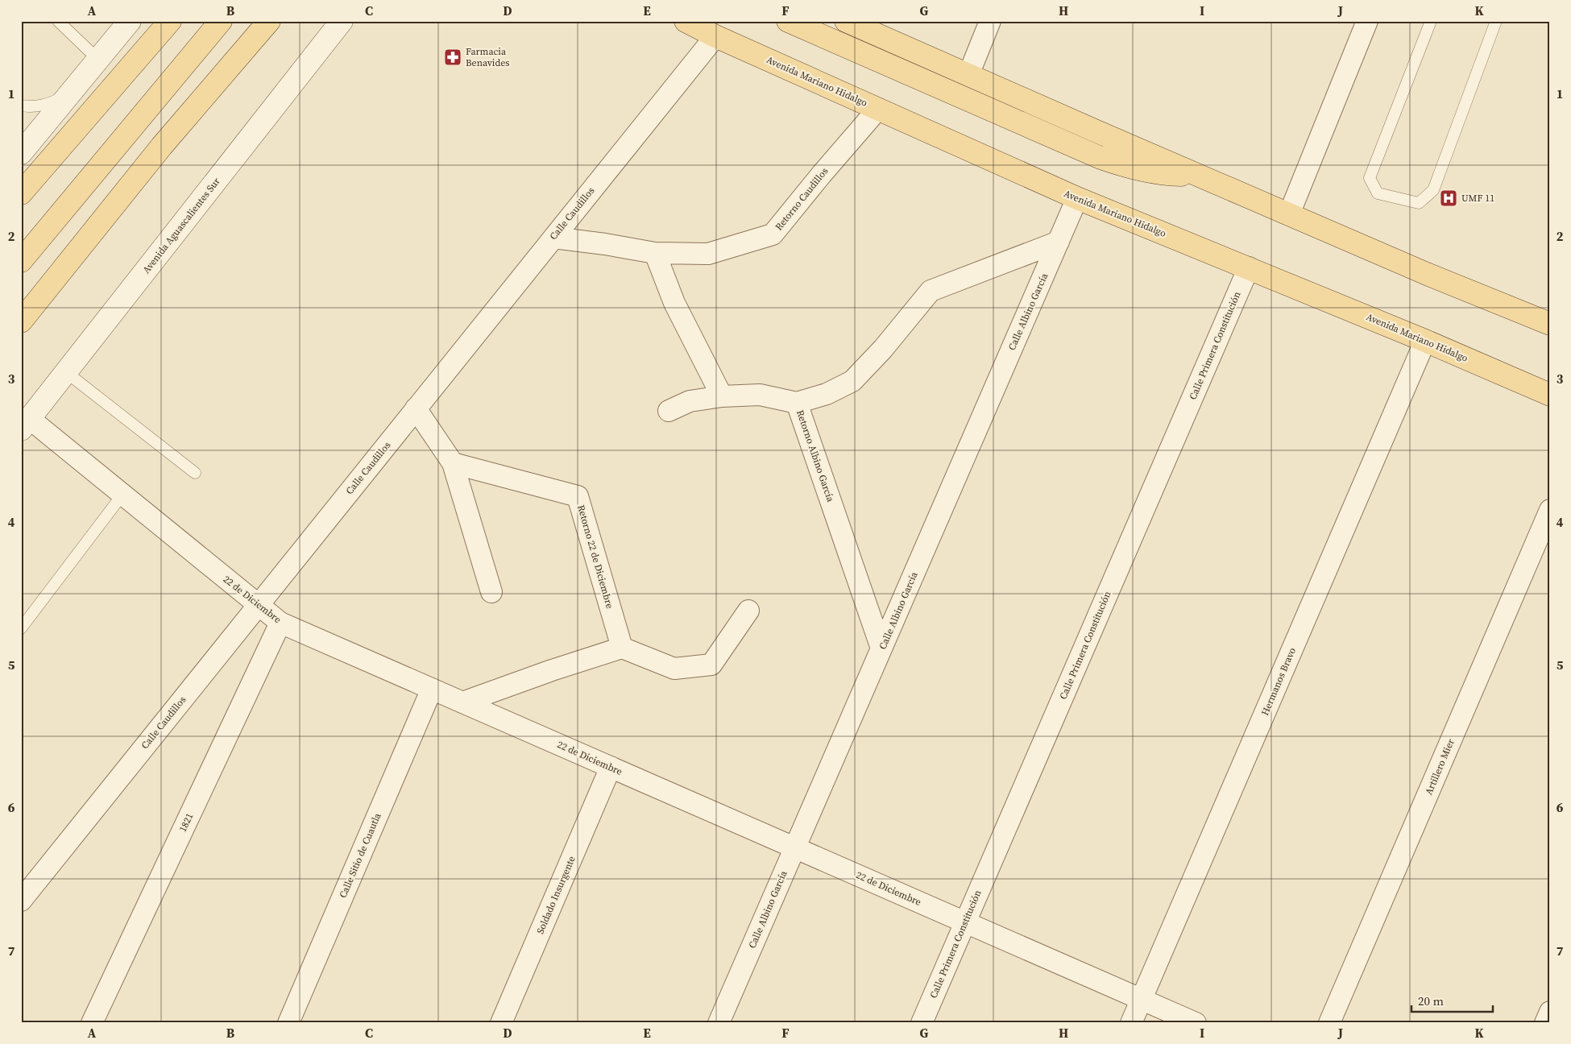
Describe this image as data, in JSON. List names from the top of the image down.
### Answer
{
  "streets": {
    "main road": ["Avenida Mariano Hidalgo"],
    "street": [
      "Retorno Caudillos",
      "Calle Caudillos",
      "Avenida Aguascalientes Sur",
      "Calle Albino García",
      "Calle Primera Constitución",
      "Retorno Albino García",
      "Retorno 22 de Diciembre",
      "22 de Diciembre",
      "Hermanos Bravo",
      "Artillero Mier",
      "1821",
      "Calle Sitio de Cuautla",
      "Soldado Insurgente"
    ]
  },
  "crossings": [
    ["Avenida Mariano Hidalgo", "Retorno Caudillos"],
    ["Avenida Mariano Hidalgo", "Calle Caudillos"],
    ["Avenida Mariano Hidalgo", "Calle Albino García"],
    ["Avenida Mariano Hidalgo", "Calle Primera Constitución"],
    ["Avenida Mariano Hidalgo", "Hermanos Bravo"],
    ["Retorno Caudillos", "Calle Caudillos"],
    ["Calle Caudillos", "22 de Diciembre"],
    ["Avenida Aguascalientes Sur", "22 de Diciembre"],
    ["Calle Albino García", "Retorno Albino García"],
    ["Calle Albino García", "22 de Diciembre"],
    ["Calle Primera Constitución", "22 de Diciembre"],
    ["22 de Diciembre", "Hermanos Bravo"],
    ["22 de Diciembre", "1821"],
    ["22 de Diciembre", "Calle Sitio de Cuautla"],
    ["22 de Diciembre", "Soldado Insurgente"]
  ],
  "places": {
    "pharmacy": ["Farmacia Benavides"],
    "hospital": ["UMF 11"]
  },
  "scale_bar": "20 m",
  "grid": {
    "columns": [
      "A",
      "B",
      "C",
      "D",
      "E",
      "F",
      "G",
      "H",
      "I",
      "J",
      "K"
    ],
    "rows": [
      "1",
      "2",
      "3",
      "4",
      "5",
      "6",
      "7"
    ]
  }
}
